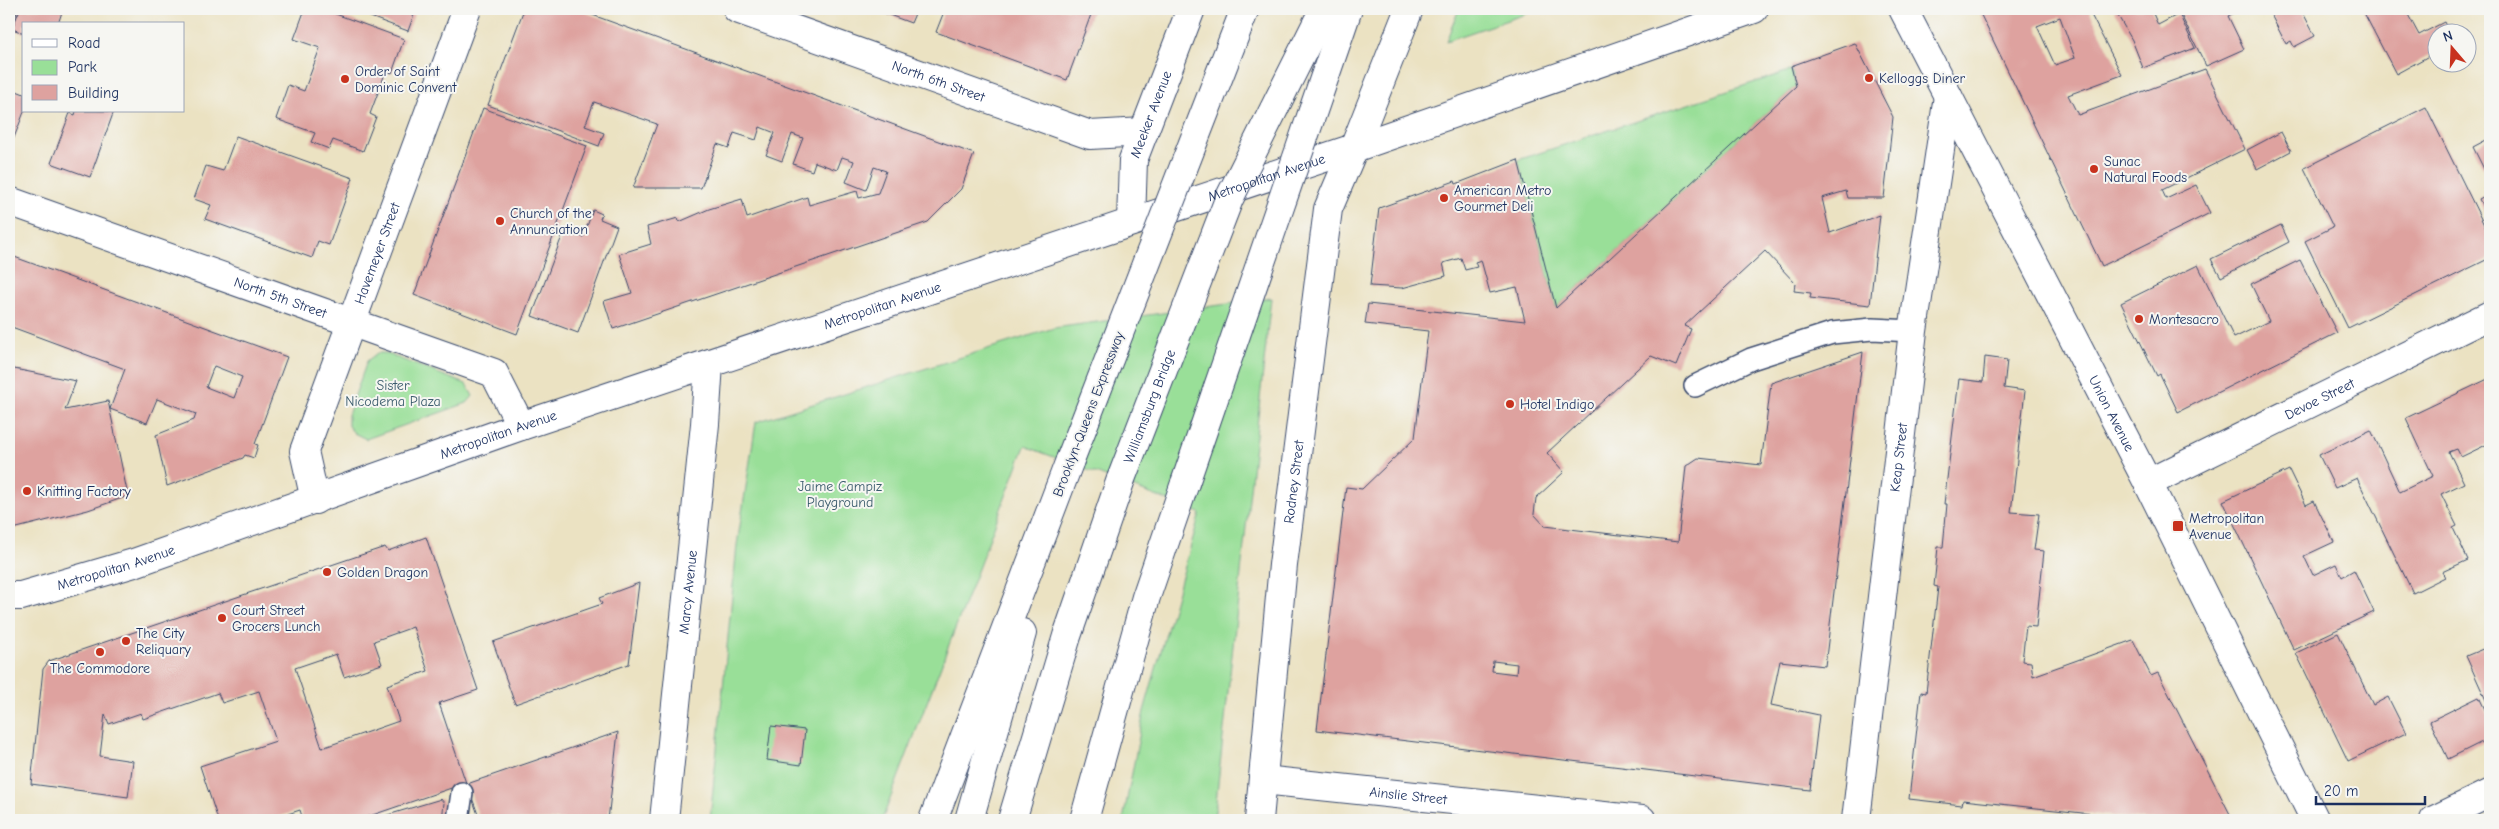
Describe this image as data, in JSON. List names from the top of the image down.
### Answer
{
  "streets": {
    "main road": [
      "North 6th Street",
      "Meeker Avenue",
      "Metropolitan Avenue",
      "Havemeyer Street",
      "North 5th Street",
      "Devoe Street",
      "Williamsburg Bridge",
      "Union Avenue",
      "Brooklyn-Queens Expressway",
      "Keap Street",
      "Rodney Street",
      "Marcy Avenue",
      "Ainslie Street"
    ]
  },
  "crossings": [
    ["North 6th Street", "Meeker Avenue"],
    ["Meeker Avenue", "Metropolitan Avenue"],
    ["Metropolitan Avenue", "Havemeyer Street"],
    ["Metropolitan Avenue", "North 5th Street"],
    ["Metropolitan Avenue", "Rodney Street"],
    ["Metropolitan Avenue", "Marcy Avenue"],
    ["Havemeyer Street", "North 5th Street"],
    ["Devoe Street", "Union Avenue"],
    ["Union Avenue", "Keap Street"],
    ["Rodney Street", "Ainslie Street"]
  ],
  "parks": ["Sister Nicodema Plaza", "Jaime Campiz Playground"],
  "places": {
    "other": [
      "Kelloggs Diner",
      "Order of Saint Dominic Convent",
      "Sunac Natural Foods",
      "American Metro Gourmet Deli",
      "Church of the Annunciation",
      "Montesacro",
      "Hotel Indigo",
      "Knitting Factory",
      "Golden Dragon",
      "Court Street Grocers Lunch",
      "The City Reliquary",
      "The Commodore"
    ],
    "transit": ["Metropolitan Avenue"]
  },
  "legend": ["Road", "Park", "Building"],
  "scale_bar": "20 m",
  "north": "top"
}
